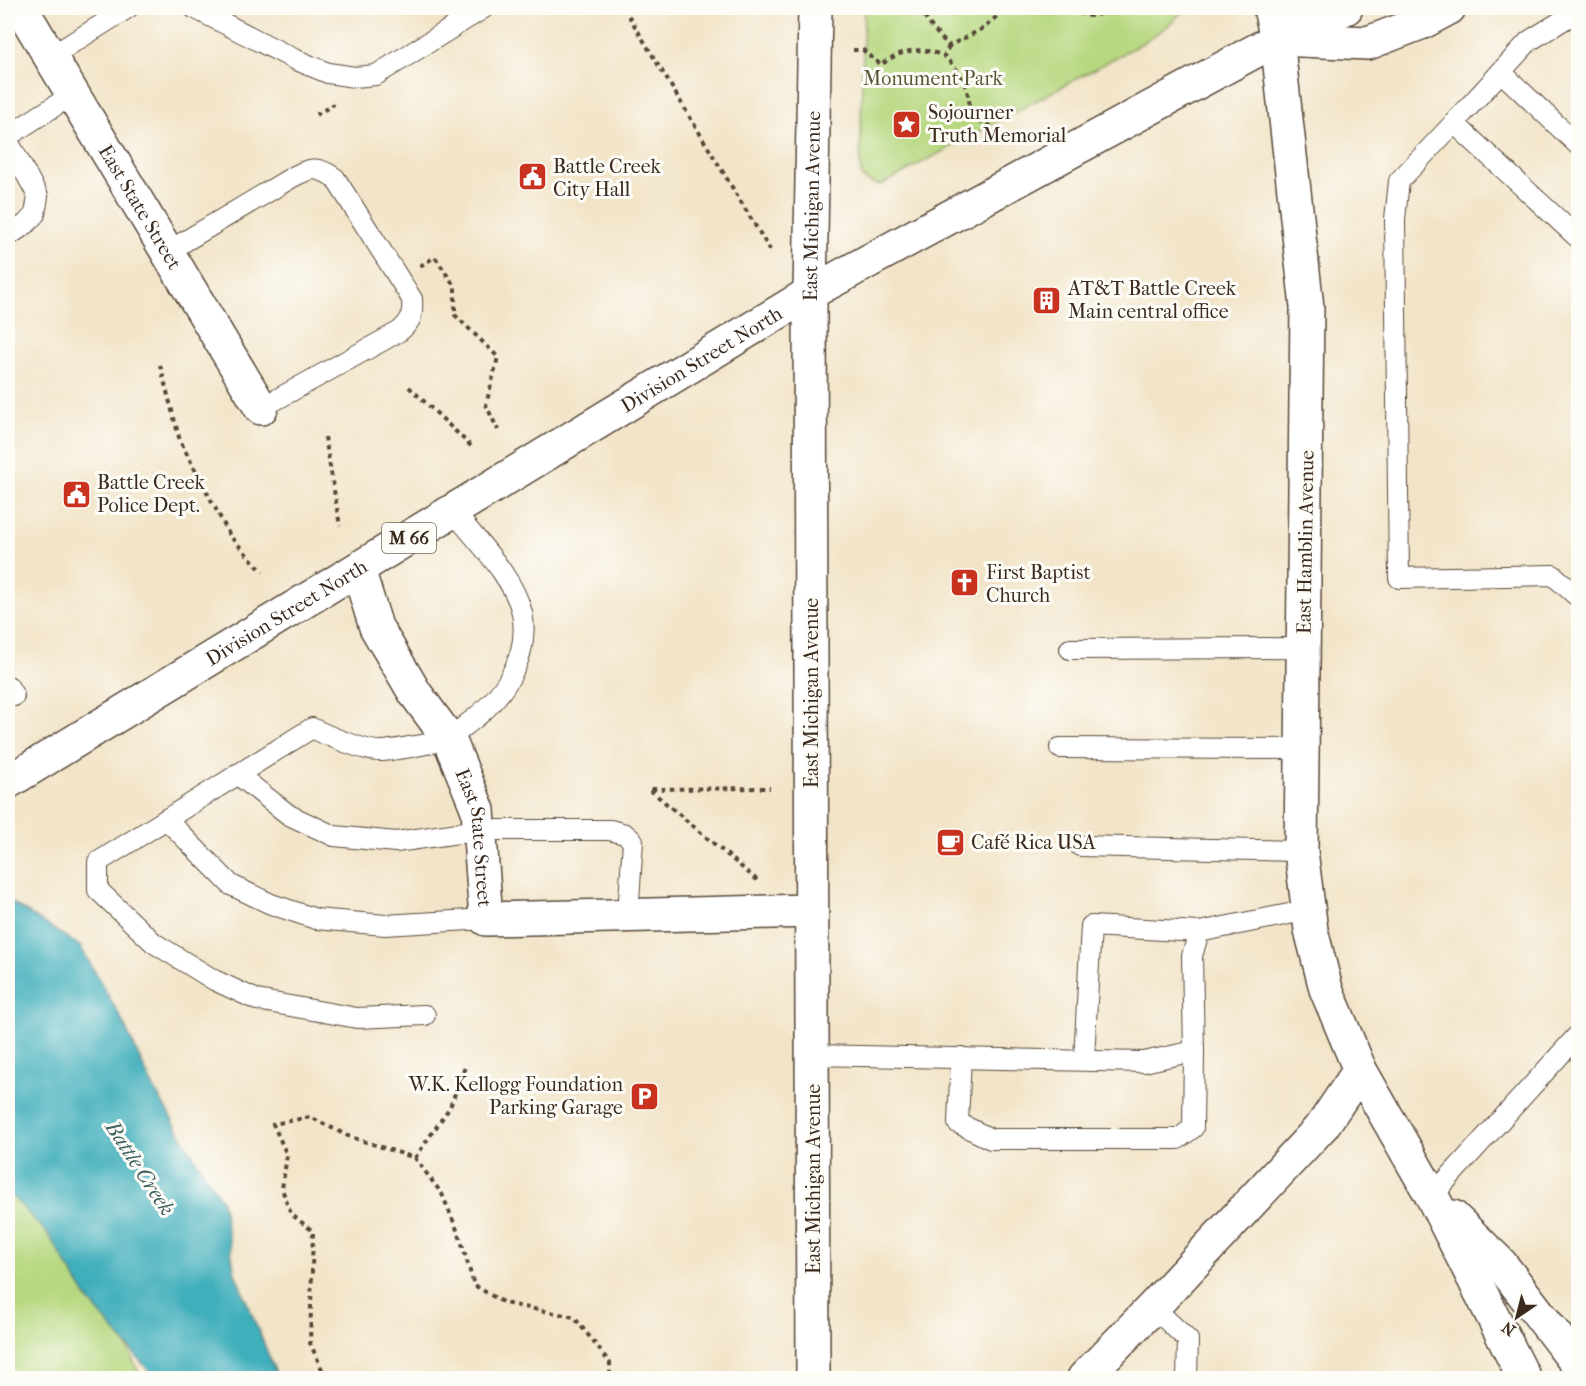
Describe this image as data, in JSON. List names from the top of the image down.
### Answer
{
  "streets": {
    "main road": [
      "East Michigan Avenue",
      "East State Street",
      "Division Street North",
      "M 66",
      "East Hamblin Avenue"
    ]
  },
  "crossings": [
    ["East Michigan Avenue", "East State Street"],
    ["East Michigan Avenue", "Division Street North"],
    ["East Michigan Avenue", "M 66"],
    ["East State Street", "Division Street North"],
    ["Division Street North", "M 66"],
    ["M 66", "East Hamblin Avenue"]
  ],
  "water": ["Battle Creek"],
  "parks": ["Monument Park"],
  "places": {
    "place": ["Sojourner Truth Memorial"],
    "public building": ["Battle Creek City Hall", "Battle Creek Police Dept."],
    "building": ["AT&T Battle Creek Main central office"],
    "church": ["First Baptist Church"],
    "cafe": ["Café Rica USA"],
    "parking": ["W.K. Kellogg Foundation Parking Garage"]
  },
  "north": "bottom left"
}
